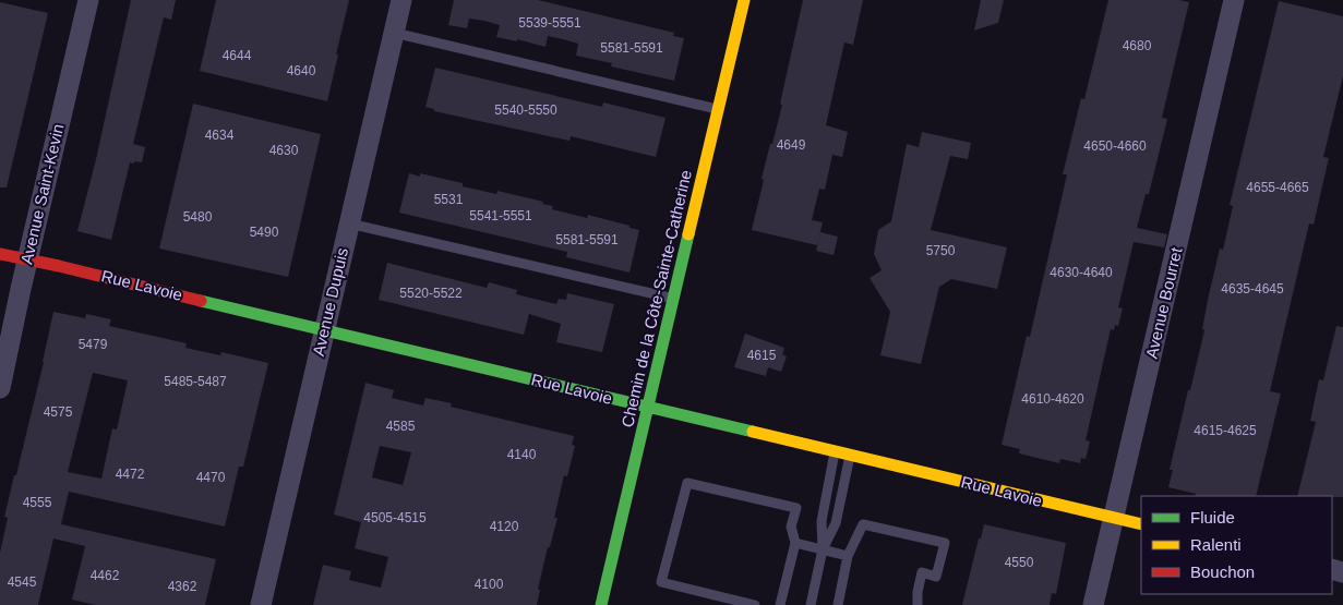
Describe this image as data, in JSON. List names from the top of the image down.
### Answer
{
  "streets": {
    "street": [
      "Avenue Saint-Kevin",
      "Rue Lavoie",
      "Chemin de la Côte-Sainte-Catherine",
      "Avenue Dupuis",
      "Avenue Bourret"
    ]
  },
  "crossings": [
    ["Avenue Saint-Kevin", "Rue Lavoie"],
    ["Rue Lavoie", "Chemin de la Côte-Sainte-Catherine"],
    ["Rue Lavoie", "Avenue Dupuis"],
    ["Rue Lavoie", "Avenue Bourret"]
  ],
  "house_numbers": [
    "5539-5551",
    "4680",
    "5581-5591",
    "4644",
    "4640",
    "5540-5550",
    "4634",
    "4649",
    "4650-4660",
    "4630",
    "4655-4665",
    "5531",
    "5541-5551",
    "5480",
    "5490",
    "5581-5591",
    "5750",
    "4630-4640",
    "4635-4645",
    "5520-5522",
    "5479",
    "4615",
    "5485-5487",
    "4610-4620",
    "4575",
    "4585",
    "4615-4625",
    "4140",
    "4472",
    "4470",
    "4555",
    "4505-4515",
    "4120",
    "4550",
    "4462",
    "4545",
    "4100",
    "4362"
  ],
  "legend": ["Fluide", "Ralenti", "Bouchon"]
}
